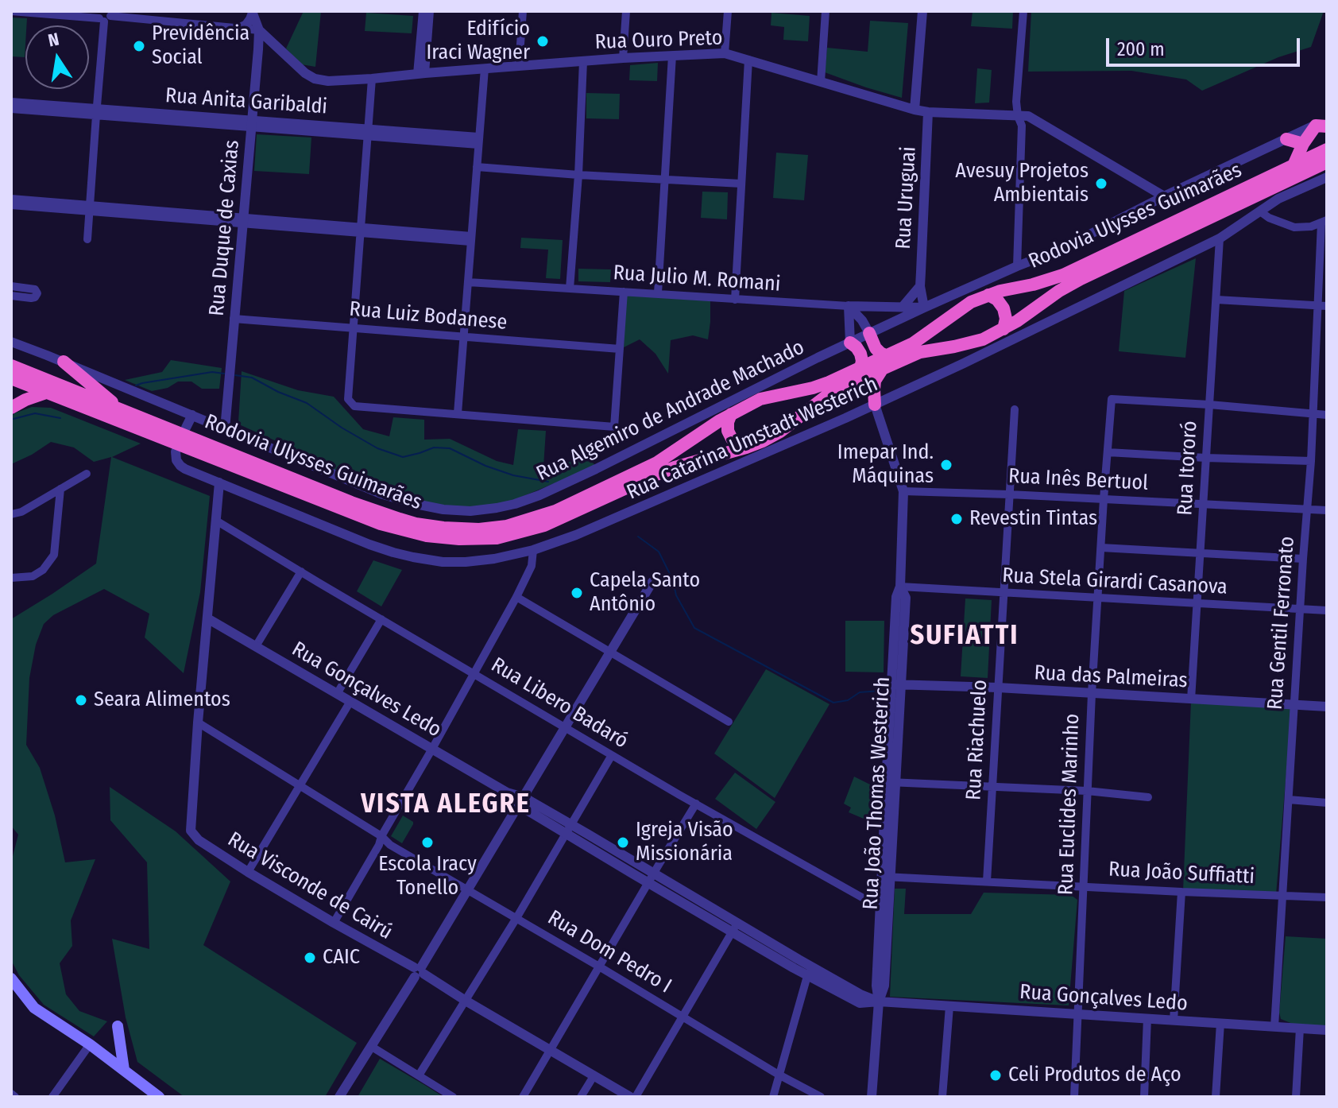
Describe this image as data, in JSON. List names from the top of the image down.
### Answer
{
  "streets": {
    "highway": ["Rodovia Ulysses Guimarães"],
    "street": [
      "Rua Ouro Preto",
      "Rua Anita Garibaldi",
      "Rua Uruguai",
      "Rua Duque de Caxias",
      "Rua Julio M. Romani",
      "Rua Luiz Bodanese",
      "Rua Algemiro de Andrade Machado",
      "Rua Catarina Umstadt Westerich",
      "Rua Itororó",
      "Rua Inês Bertuol",
      "Rua Stela Girardi Casanova",
      "Rua Gentil Ferronato",
      "Rua das Palmeiras",
      "Rua Gonçalves Ledo",
      "Rua Libero Badaró",
      "Rua Riachuelo",
      "Rua João Thomas Westerich",
      "Rua Euclides Marinho",
      "Rua João Suffiatti",
      "Rua Visconde de Cairú",
      "Rua Dom Pedro I"
    ]
  },
  "crossings": [
    ["Rua Ouro Preto", "Rua Uruguai"],
    ["Rua Ouro Preto", "Rua Duque de Caxias"],
    ["Rua Ouro Preto", "Rua Algemiro de Andrade Machado"],
    ["Rua Anita Garibaldi", "Rua Duque de Caxias"],
    ["Rua Uruguai", "Rua Julio M. Romani"],
    ["Rua Uruguai", "Rua Algemiro de Andrade Machado"],
    ["Rua Duque de Caxias", "Rua Luiz Bodanese"],
    ["Rua Duque de Caxias", "Rua Algemiro de Andrade Machado"],
    ["Rua Julio M. Romani", "Rua Algemiro de Andrade Machado"],
    ["Rua Catarina Umstadt Westerich", "Rua Itororó"],
    ["Rua Catarina Umstadt Westerich", "Rua João Thomas Westerich"],
    ["Rua Itororó", "Rua Inês Bertuol"],
    ["Rua Itororó", "Rua Stela Girardi Casanova"],
    ["Rua Itororó", "Rua das Palmeiras"],
    ["Rua Itororó", "Rua Euclides Marinho"],
    ["Rua Inês Bertuol", "Rua Gentil Ferronato"],
    ["Rua Inês Bertuol", "Rua Riachuelo"],
    ["Rua Inês Bertuol", "Rua João Thomas Westerich"],
    ["Rua Inês Bertuol", "Rua Euclides Marinho"],
    ["Rua Stela Girardi Casanova", "Rua Gentil Ferronato"],
    ["Rua Stela Girardi Casanova", "Rua Riachuelo"],
    ["Rua Stela Girardi Casanova", "Rua João Thomas Westerich"],
    ["Rua Stela Girardi Casanova", "Rua Euclides Marinho"],
    ["Rua Gentil Ferronato", "Rua das Palmeiras"],
    ["Rua Gentil Ferronato", "Rua Gonçalves Ledo"],
    ["Rua Gentil Ferronato", "Rua João Suffiatti"],
    ["Rua das Palmeiras", "Rua Riachuelo"],
    ["Rua das Palmeiras", "Rua João Thomas Westerich"],
    ["Rua das Palmeiras", "Rua Euclides Marinho"],
    ["Rua Gonçalves Ledo", "Rua João Thomas Westerich"],
    ["Rua Gonçalves Ledo", "Rua Euclides Marinho"],
    ["Rua Libero Badaró", "Rua João Thomas Westerich"],
    ["Rua Riachuelo", "Rua João Suffiatti"],
    ["Rua João Thomas Westerich", "Rua João Suffiatti"],
    ["Rua Euclides Marinho", "Rua João Suffiatti"],
    ["Rua Visconde de Cairú", "Rua Dom Pedro I"]
  ],
  "districts": ["SUFIATTI", "VISTA ALEGRE"],
  "places": [
    "Edifício Iraci Wagner",
    "Previdência Social",
    "Avesuy Projetos Ambientais",
    "Imepar Ind. Máquinas",
    "Revestin Tintas",
    "Capela Santo Antônio",
    "Seara Alimentos",
    "Escola Iracy Tonello",
    "Igreja Visão Missionária",
    "CAIC",
    "Celi Produtos de Aço"
  ],
  "scale_bar": "200 m",
  "north": "top"
}
